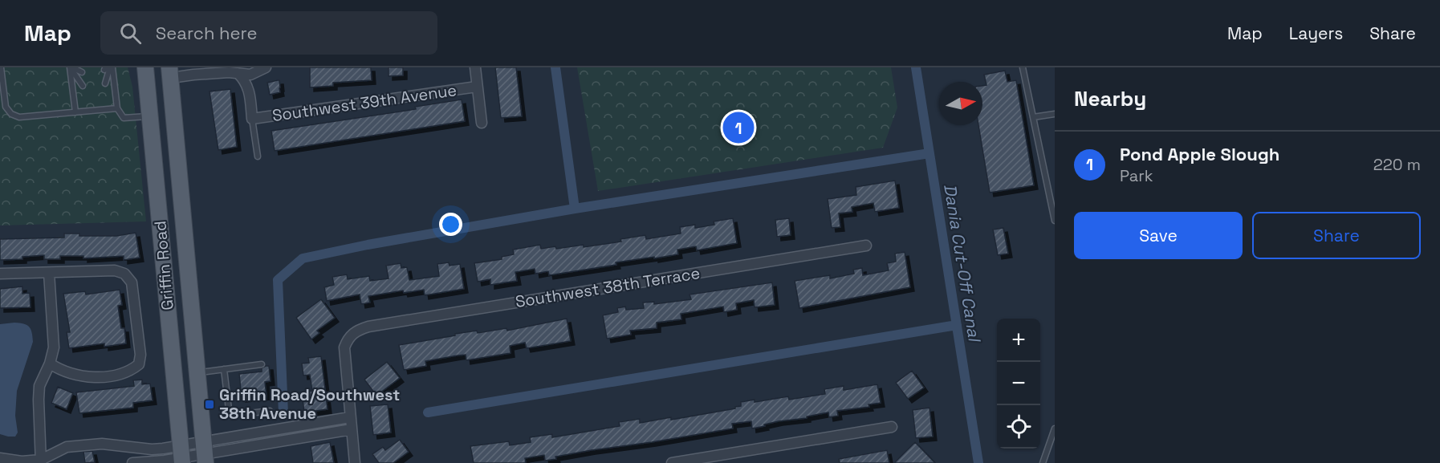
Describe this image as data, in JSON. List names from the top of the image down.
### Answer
{
  "streets": {
    "main road": ["Griffin Road"],
    "street": ["Southwest 39th Avenue", "Southwest 38th Terrace"]
  },
  "water": ["Dania Cut-Off Canal"],
  "places": {
    "transit": ["Griffin Road/Southwest 38th Avenue"]
  },
  "north": "right",
  "page": {
    "header": "Map",
    "search": "Search here",
    "nav": ["Map", "Layers", "Share"],
    "heading": "Nearby",
    "pins": "1",
    "list": [
      {
        "mark": "1",
        "name": "Pond Apple Slough",
        "note": "Park",
        "value": "220 m"
      }
    ],
    "buttons": ["Save", "Share"],
    "map_buttons": ["+", "−"]
  }
}
